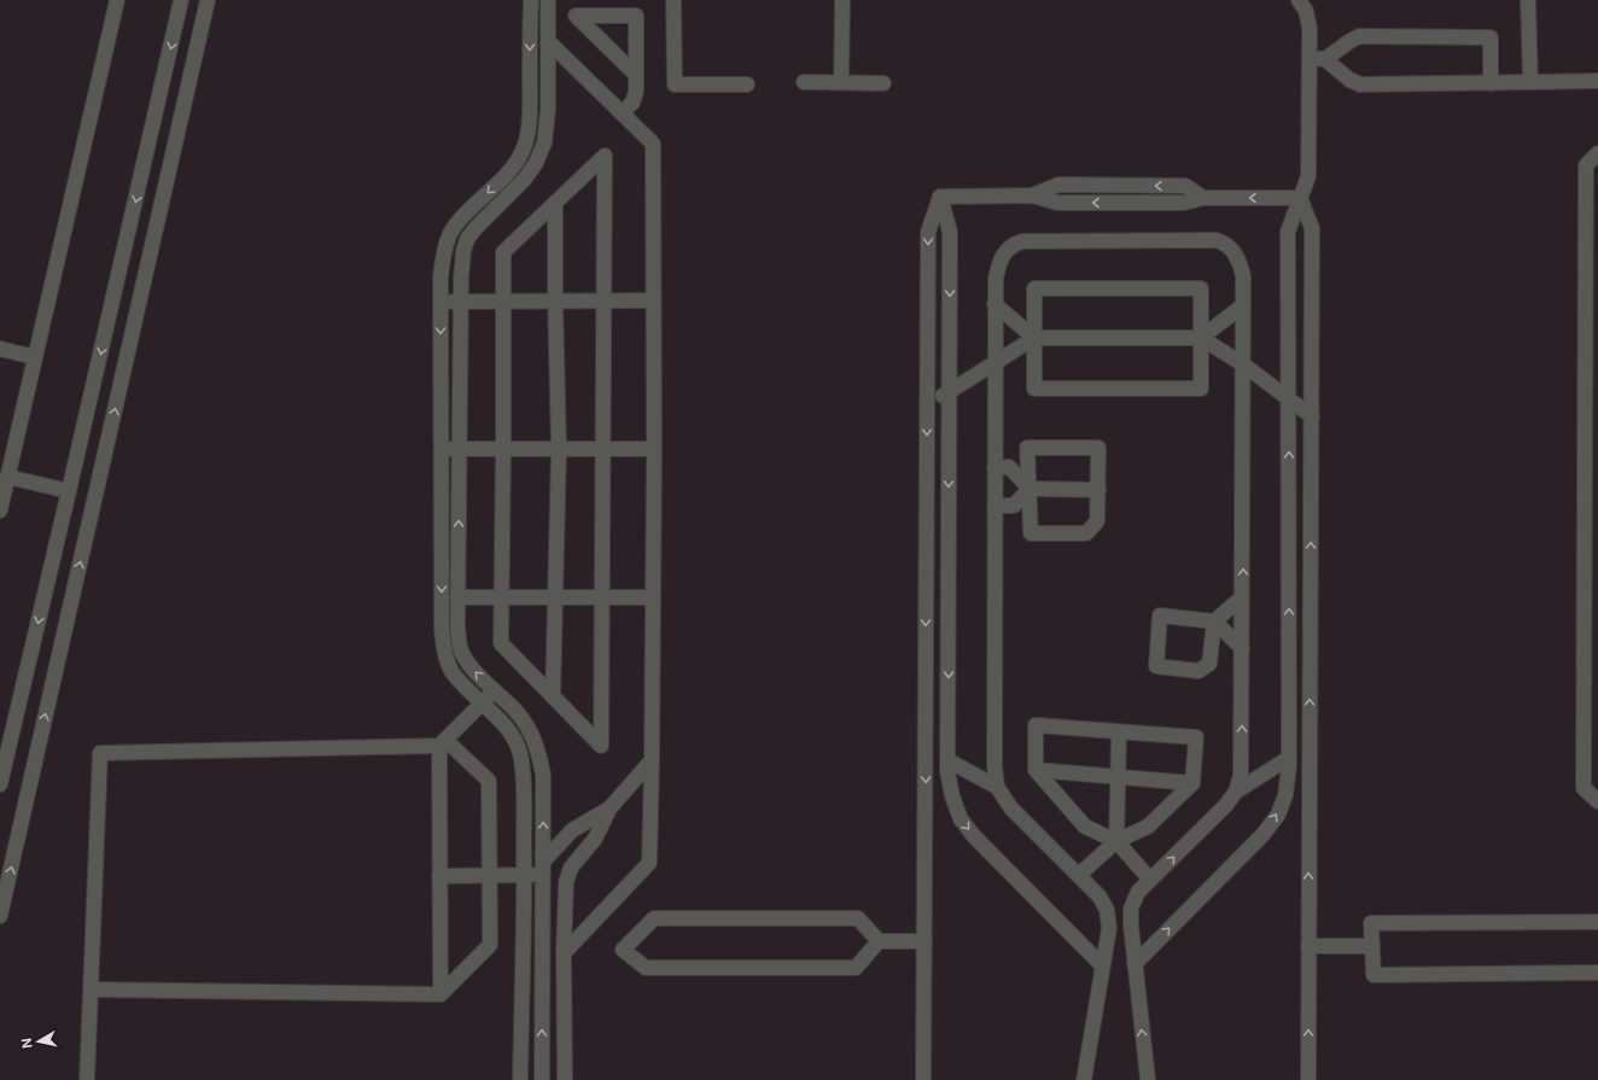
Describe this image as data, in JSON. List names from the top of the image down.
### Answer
{
  "north": "left"
}
